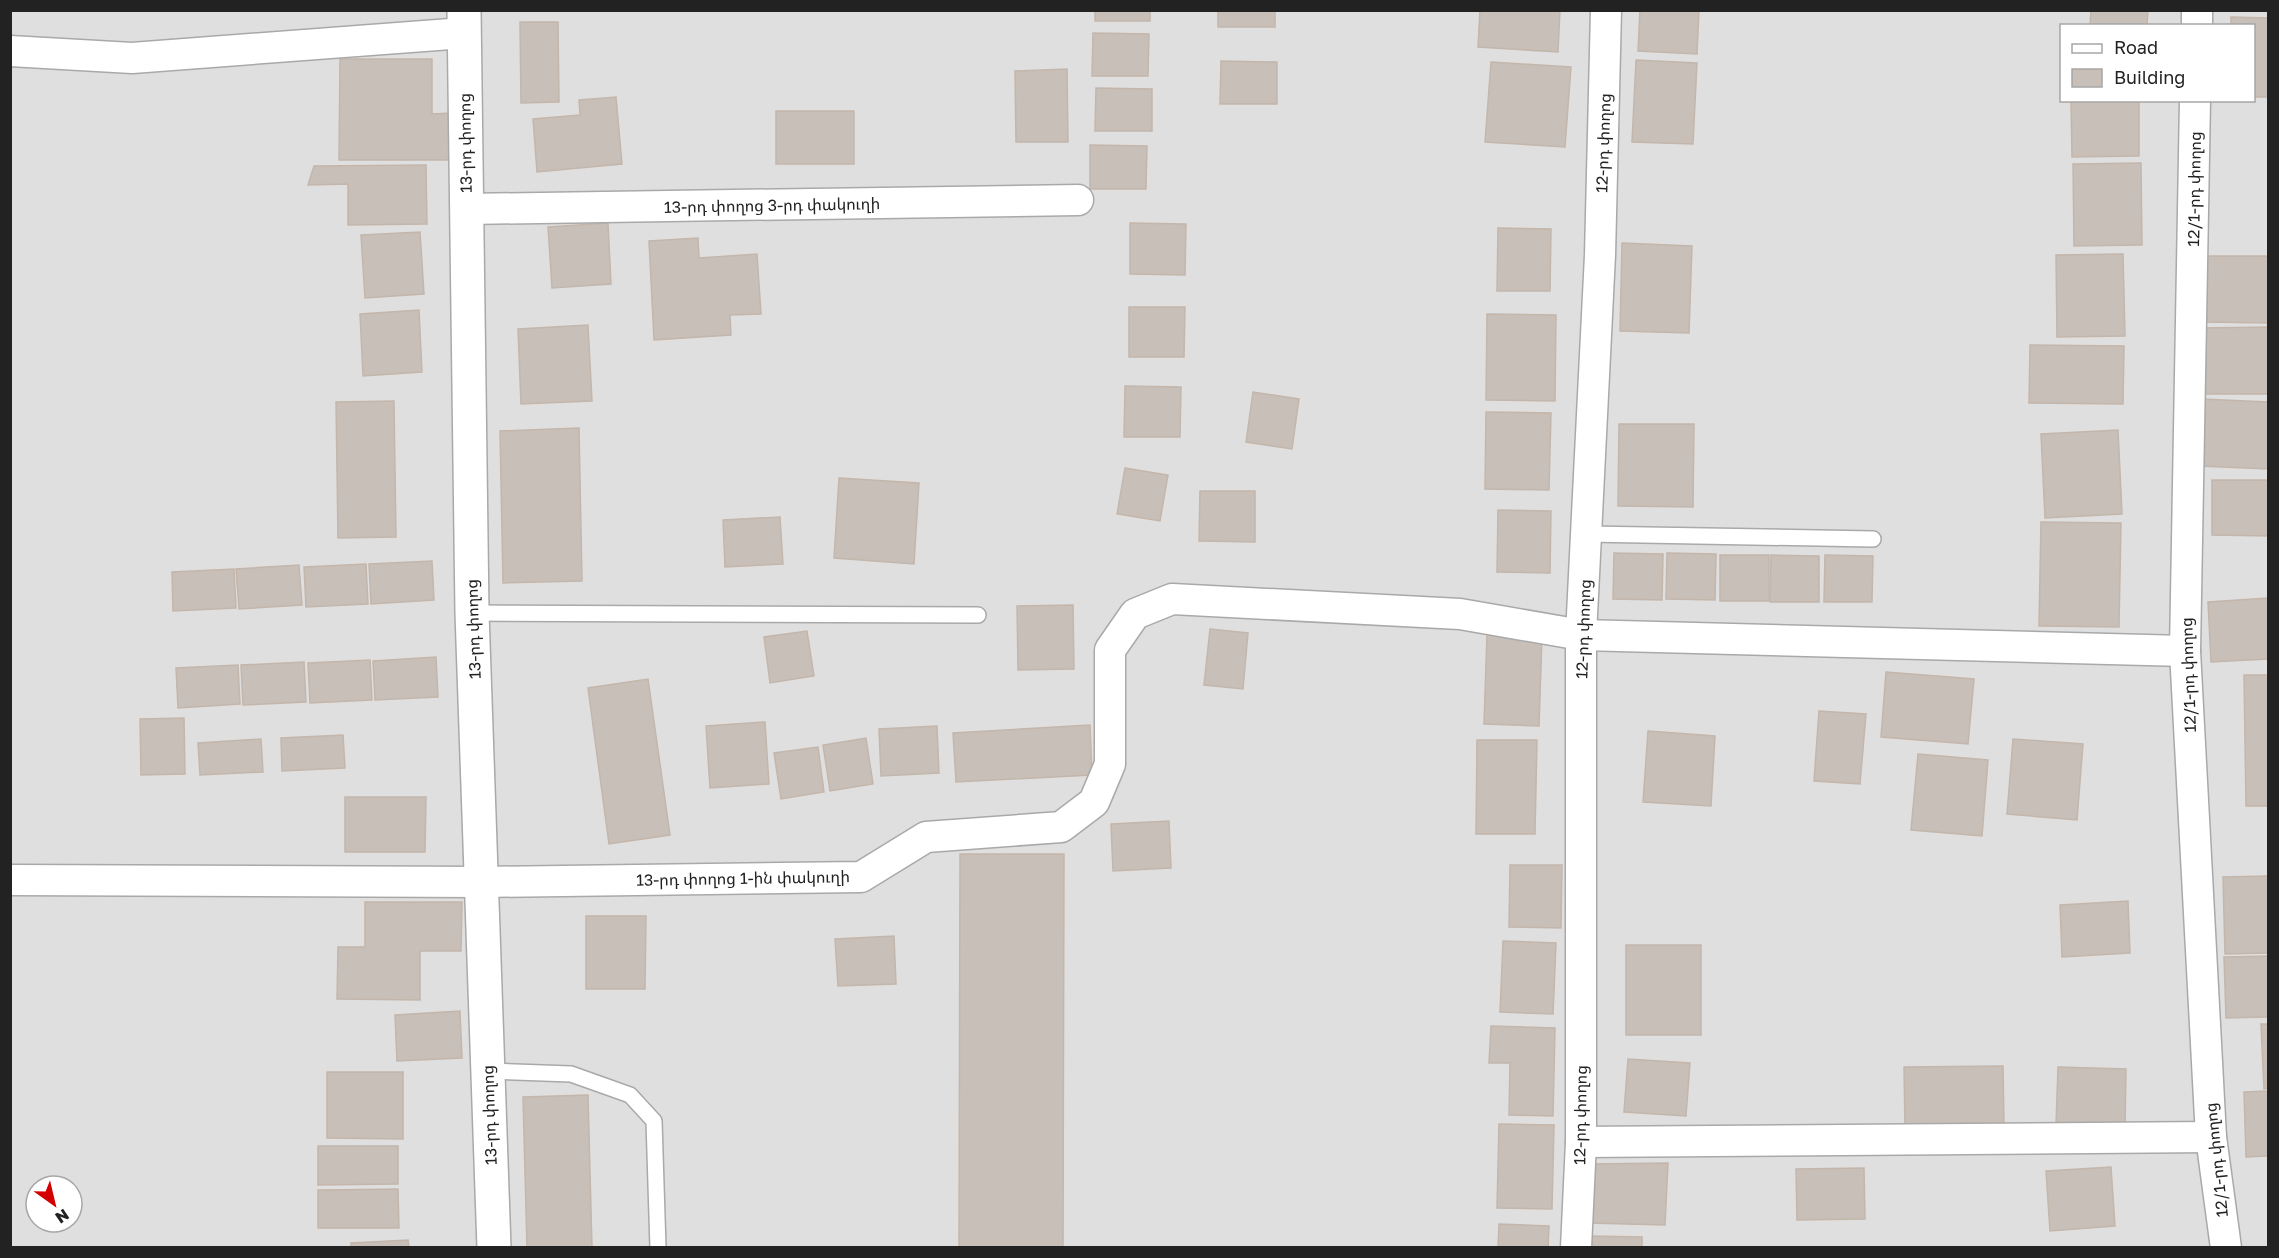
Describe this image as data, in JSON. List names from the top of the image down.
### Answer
{
  "streets": {
    "street": [
      "13-րդ փողոց",
      "12-րդ փողոց",
      "12/1-րդ փողոց",
      "13-րդ փողոց 3-րդ փակուղի",
      "13-րդ փողոց 1-ին փակուղի"
    ]
  },
  "crossings": [
    ["13-րդ փողոց", "13-րդ փողոց 3-րդ փակուղի"],
    ["13-րդ փողոց", "13-րդ փողոց 1-ին փակուղի"],
    ["12-րդ փողոց", "13-րդ փողոց 1-ին փակուղի"]
  ],
  "legend": ["Road", "Building"],
  "north": "bottom right"
}
